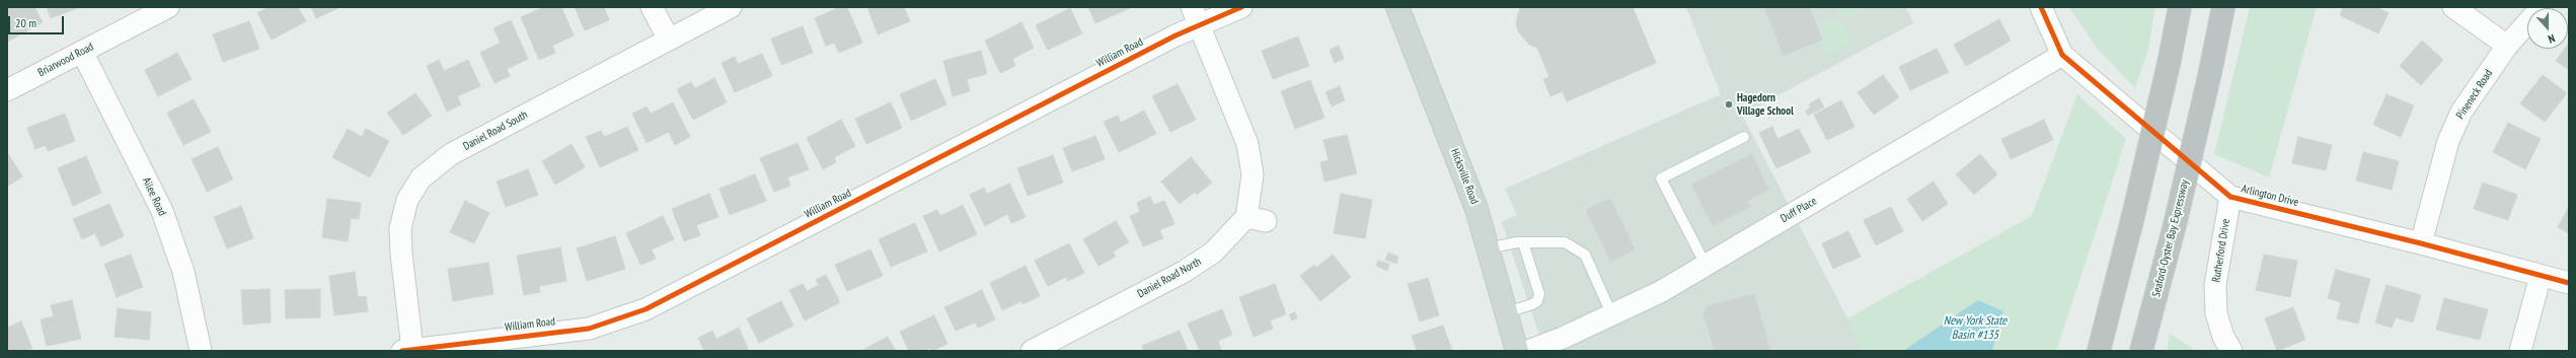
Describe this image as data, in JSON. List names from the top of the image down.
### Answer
{
  "streets": {
    "highway": ["Seaford-Oyster Bay Expressway"],
    "main road": ["Hicksville Road"],
    "street": [
      "William Road",
      "Briarwood Road",
      "Pineneck Road",
      "Daniel Road South",
      "Arlington Drive",
      "Ailee Road",
      "Duff Place",
      "Rutherford Drive",
      "Daniel Road North"
    ]
  },
  "crossings": [
    ["William Road", "Daniel Road South"],
    ["William Road", "Daniel Road North"],
    ["Briarwood Road", "Ailee Road"],
    ["Pineneck Road", "Arlington Drive"],
    ["Arlington Drive", "Duff Place"],
    ["Arlington Drive", "Rutherford Drive"]
  ],
  "water": ["New York State Basin #135"],
  "places": ["Hagedorn Village School"],
  "scale_bar": "20 m",
  "north": "bottom"
}
